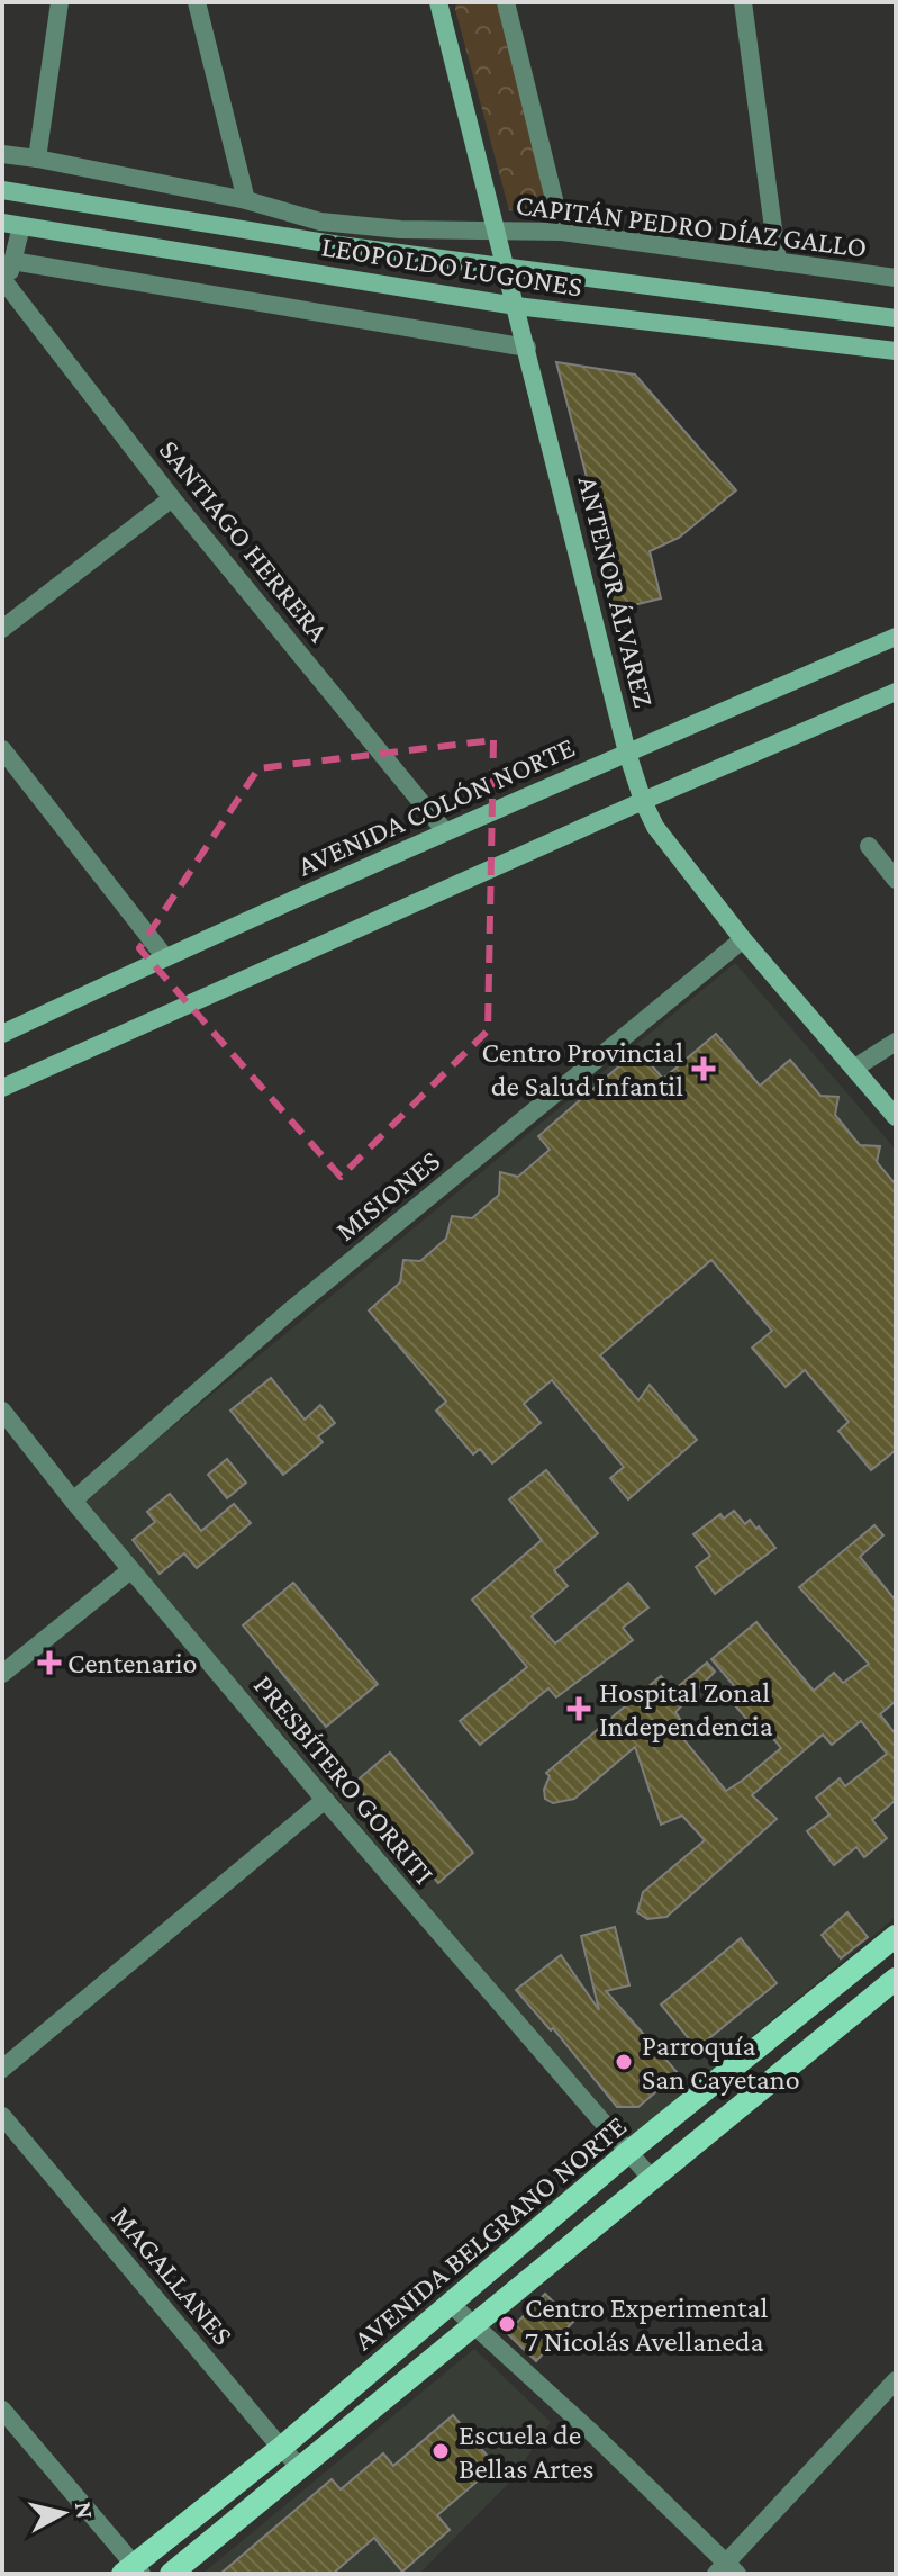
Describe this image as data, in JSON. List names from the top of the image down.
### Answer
{
  "streets": {
    "main road": [
      "LEOPOLDO LUGONES",
      "ANTENOR ÁLVAREZ",
      "AVENIDA COLÓN NORTE",
      "AVENIDA BELGRANO NORTE"
    ],
    "street": [
      "CAPITÁN PEDRO DÍAZ GALLO",
      "SANTIAGO HERRERA",
      "MISIONES",
      "PRESBÍTERO GORRITI",
      "MAGALLANES"
    ]
  },
  "crossings": [
    ["CAPITÁN PEDRO DÍAZ GALLO", "ANTENOR ÁLVAREZ"],
    ["LEOPOLDO LUGONES", "ANTENOR ÁLVAREZ"],
    ["SANTIAGO HERRERA", "AVENIDA COLÓN NORTE"],
    ["ANTENOR ÁLVAREZ", "AVENIDA COLÓN NORTE"],
    ["ANTENOR ÁLVAREZ", "MISIONES"],
    ["MISIONES", "PRESBÍTERO GORRITI"],
    ["PRESBÍTERO GORRITI", "AVENIDA BELGRANO NORTE"],
    ["AVENIDA BELGRANO NORTE", "MAGALLANES"]
  ],
  "places": {
    "health": ["Centro Provincial de Salud Infantil", "Centenario", "Hospital Zonal Independencia"],
    "other": ["Parroquía San Cayetano", "Centro Experimental 7 Nicolás Avellaneda", "Escuela de Bellas Artes"]
  },
  "north": "right"
}
